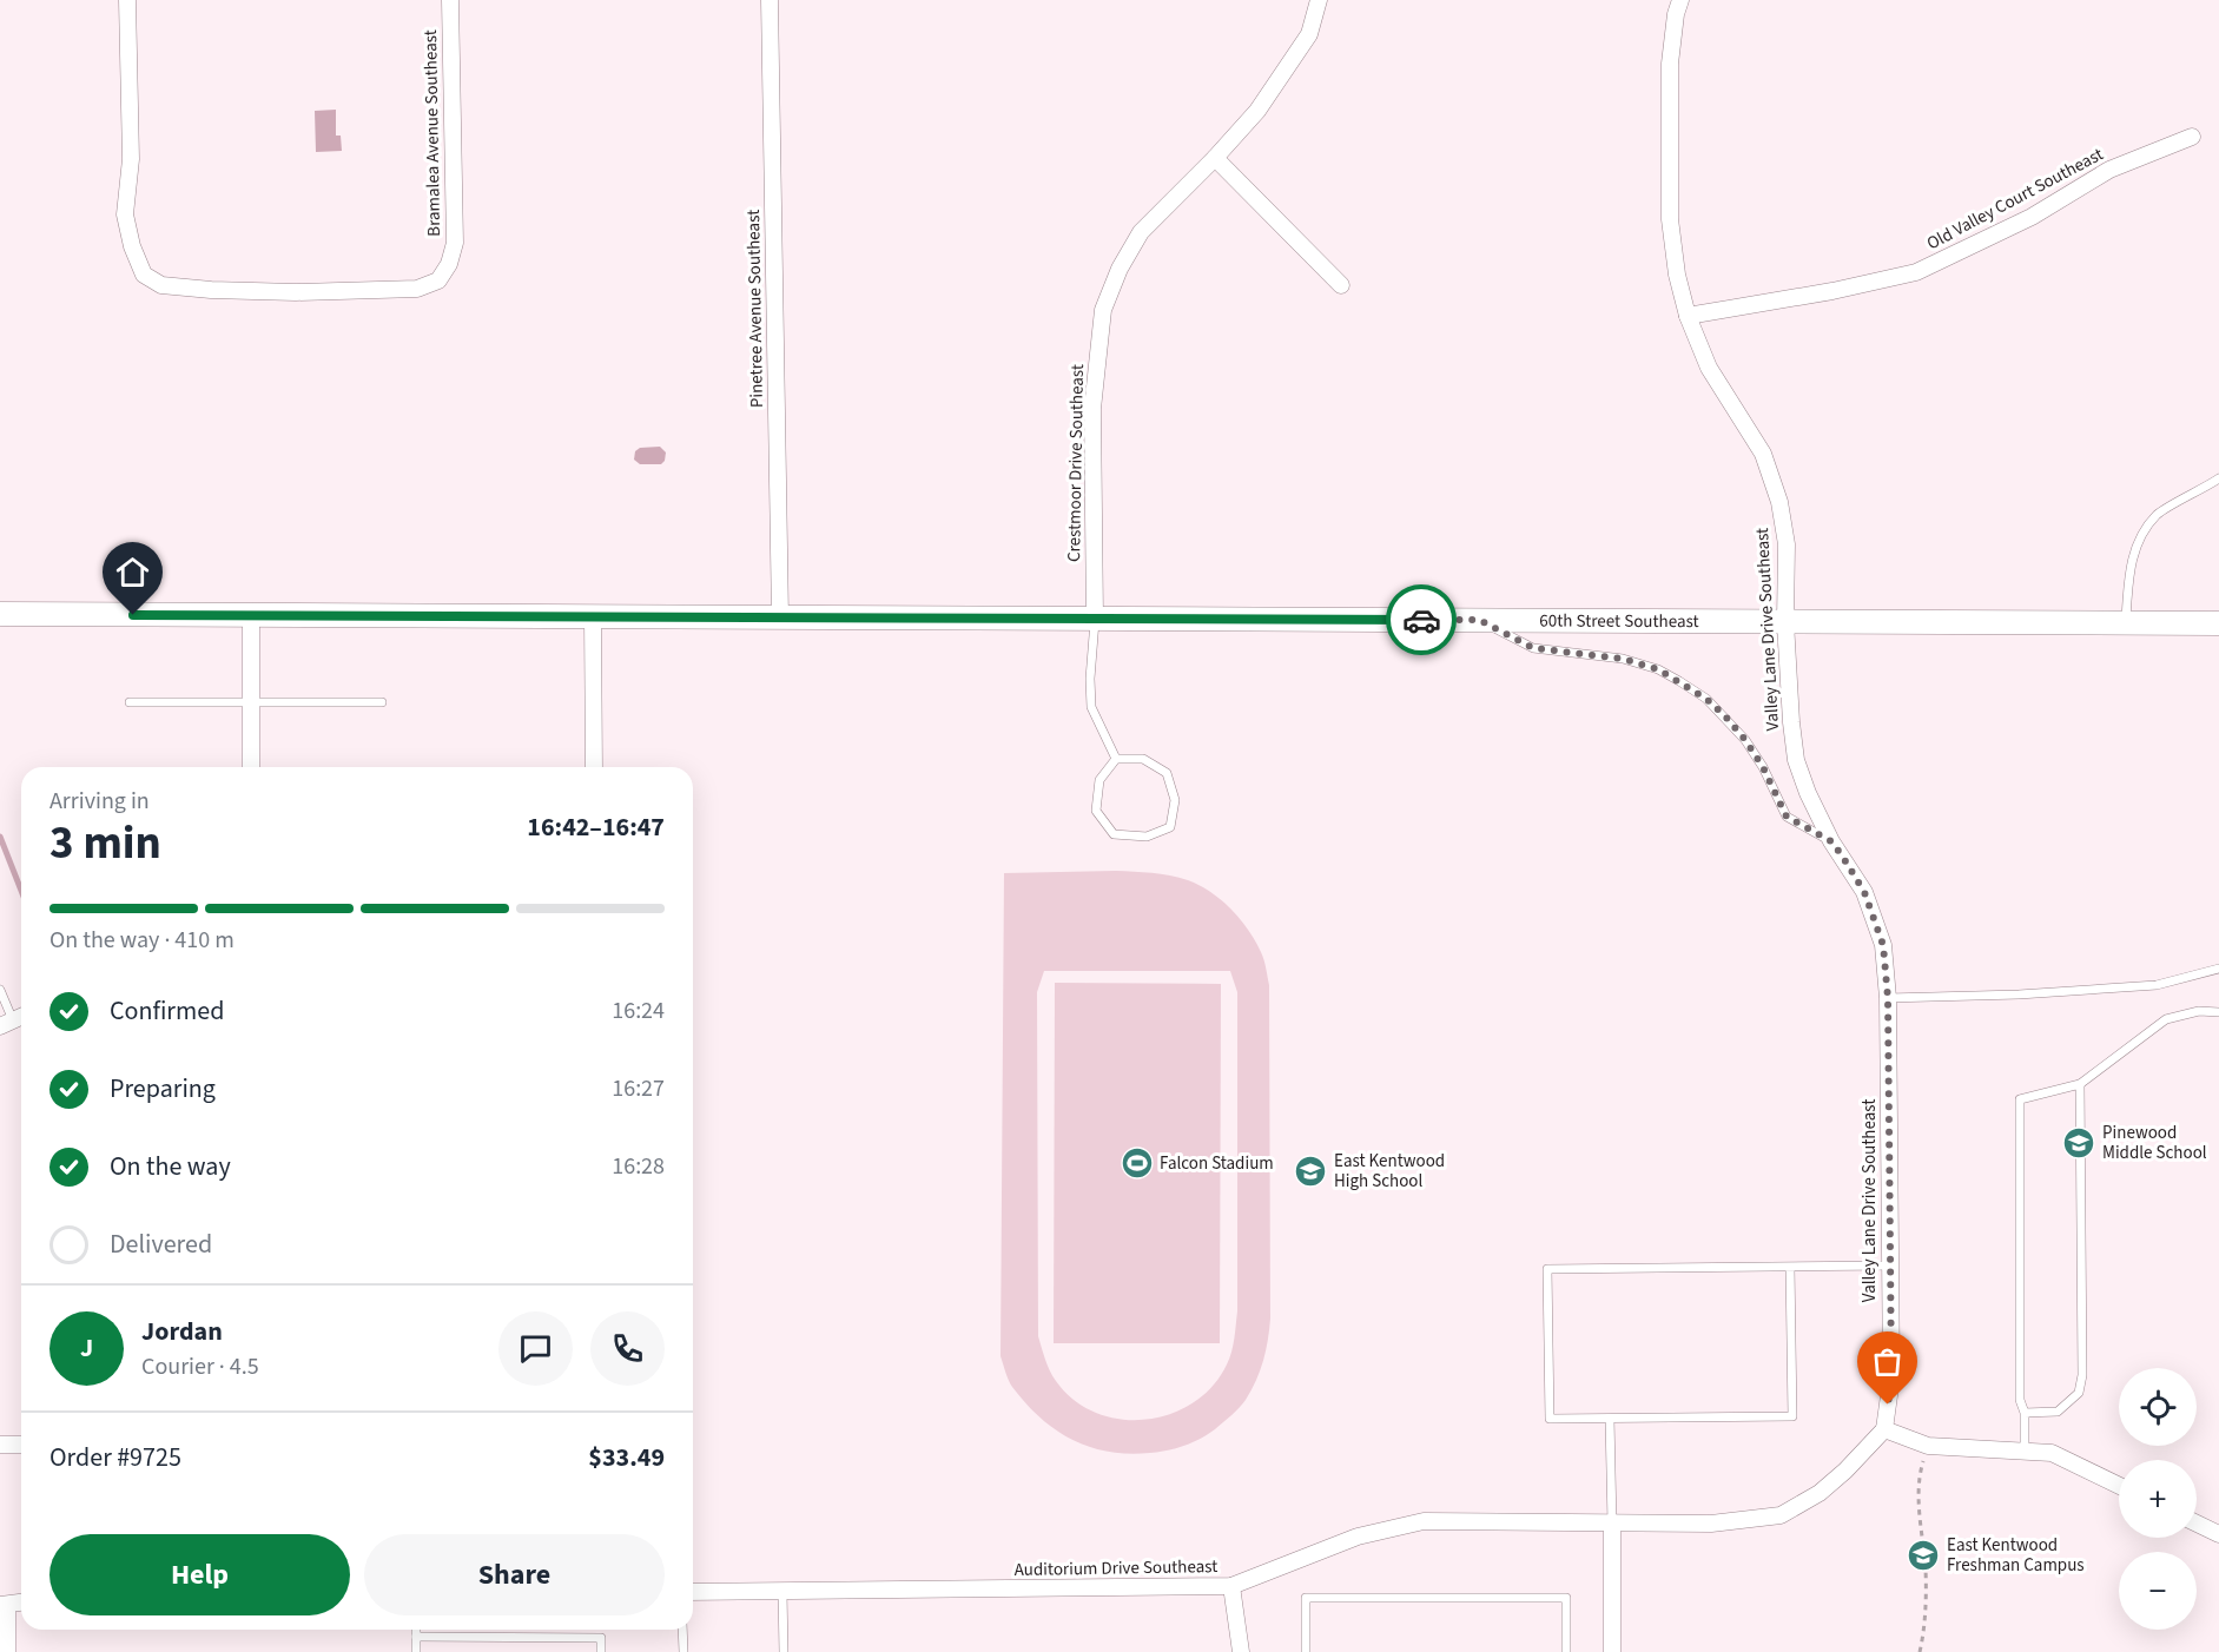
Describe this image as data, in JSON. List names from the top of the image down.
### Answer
{
  "streets": {
    "main road": ["60th Street Southeast"],
    "street": [
      "Bramalea Avenue Southeast",
      "Old Valley Court Southeast",
      "Pinetree Avenue Southeast",
      "Crestmoor Drive Southeast",
      "Valley Lane Drive Southeast",
      "Auditorium Drive Southeast"
    ]
  },
  "crossings": [
    ["Old Valley Court Southeast", "Valley Lane Drive Southeast"],
    ["Pinetree Avenue Southeast", "60th Street Southeast"],
    ["Crestmoor Drive Southeast", "60th Street Southeast"],
    ["60th Street Southeast", "Valley Lane Drive Southeast"],
    ["Valley Lane Drive Southeast", "Auditorium Drive Southeast"]
  ],
  "places": {
    "school or university": ["Pinewood Middle School", "East Kentwood High School", "East Kentwood Freshman Campus"],
    "sports": ["Falcon Stadium"]
  },
  "page": {
    "heading": ["3 min", "Arriving in", "16:42–16:47"],
    "panel": [
      "Jordan",
      "Courier · 4.5",
      "Order #9725",
      "$33.49"
    ],
    "bar": "On the way · 410 m",
    "list": [
      ["Confirmed", "16:24"],
      ["Preparing", "16:27"],
      ["On the way", "16:28"],
      "Delivered"
    ],
    "round": "J",
    "map_buttons": ["+", "−"],
    "buttons": ["Help", "Share"]
  }
}
